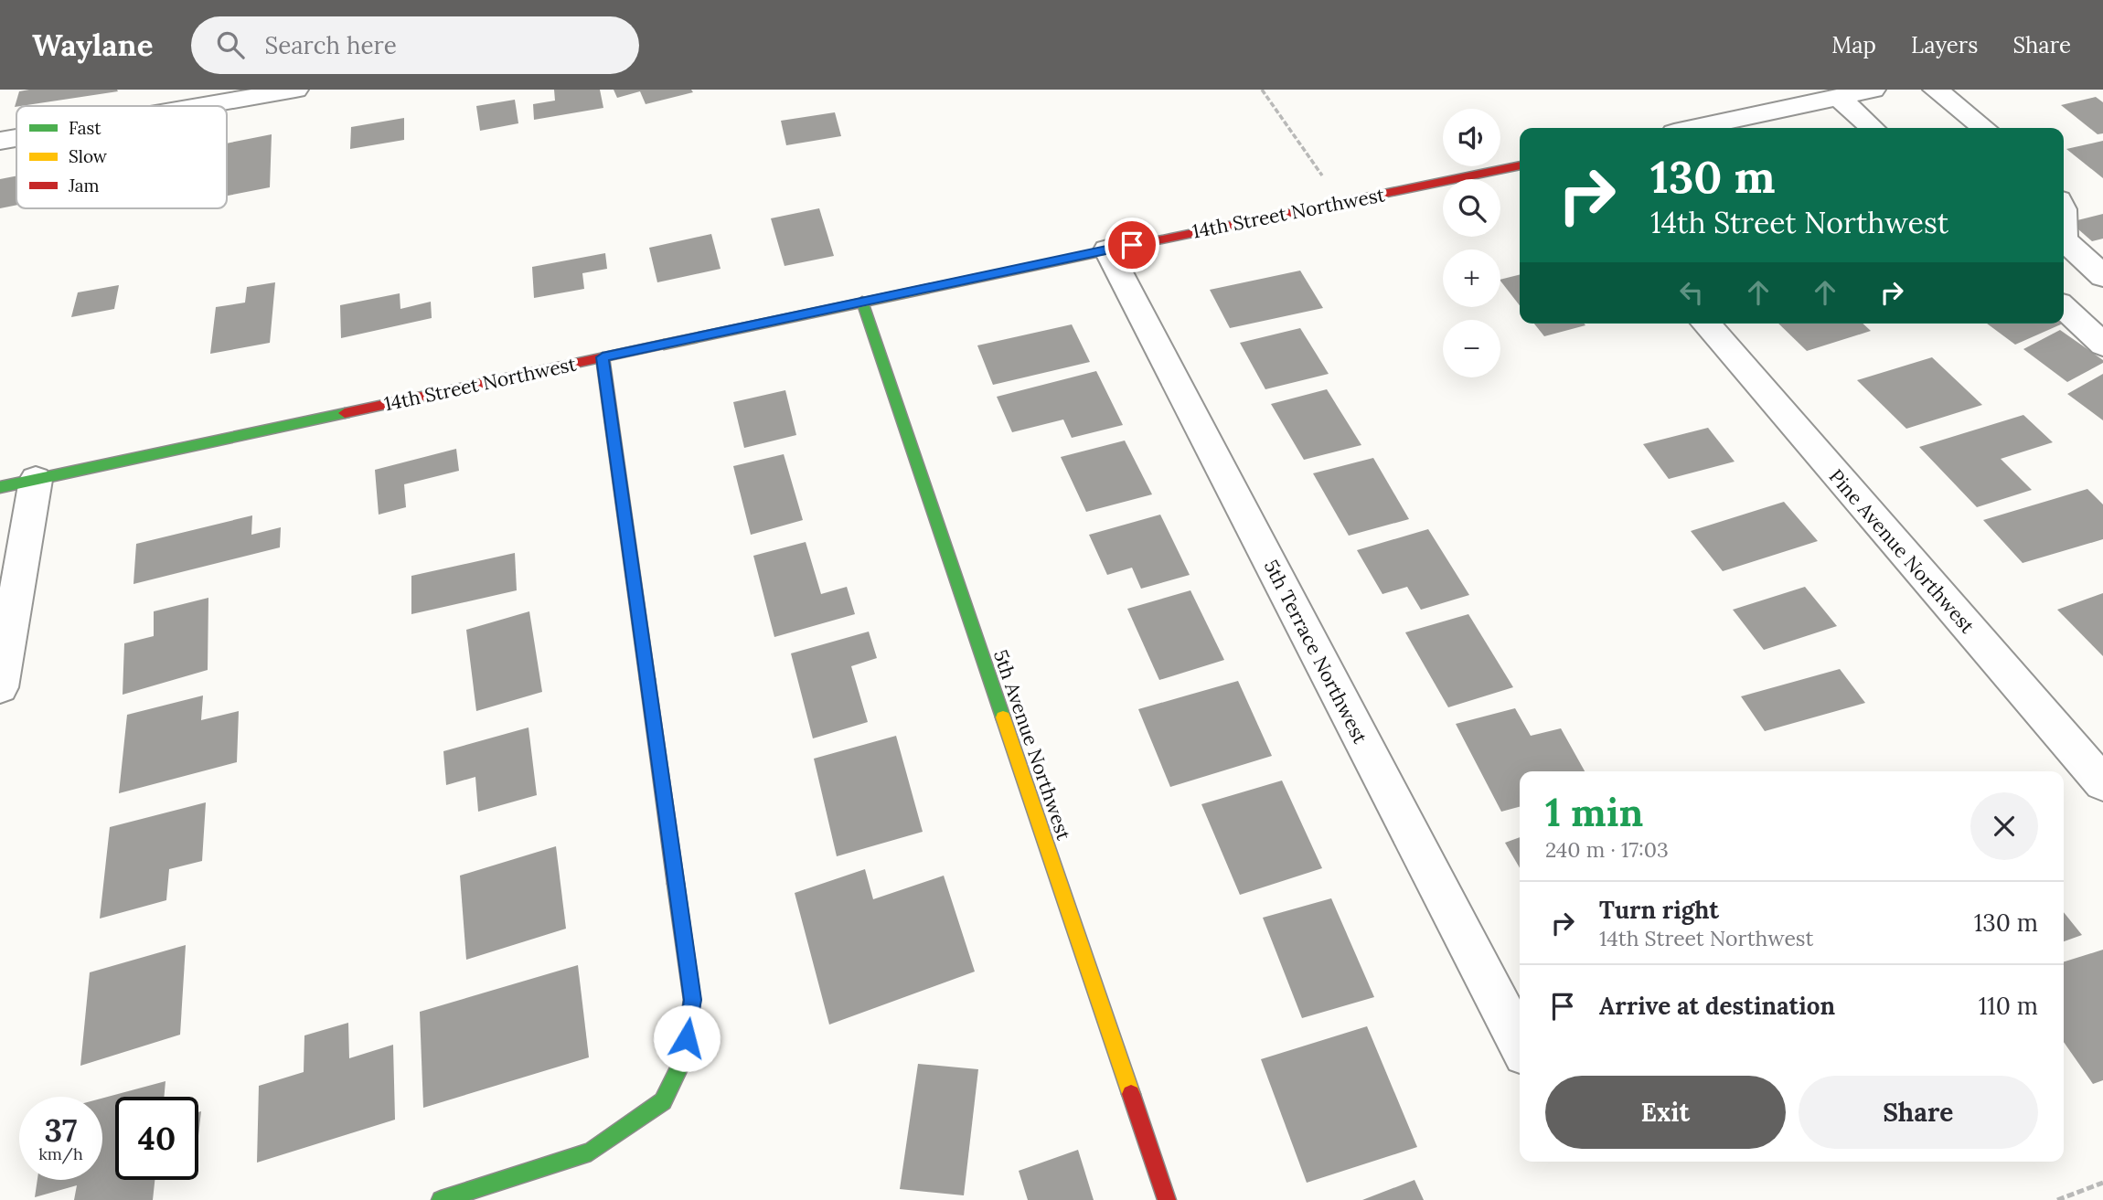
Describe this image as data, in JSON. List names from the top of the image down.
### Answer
{
  "streets": {
    "street": [
      "14th Street Northwest",
      "Pine Avenue Northwest",
      "5th Terrace Northwest",
      "5th Avenue Northwest"
    ]
  },
  "crossings": [
    ["14th Street Northwest", "5th Terrace Northwest"],
    ["14th Street Northwest", "5th Avenue Northwest"]
  ],
  "legend": ["Fast", "Slow", "Jam"],
  "page": {
    "header": "Waylane",
    "search": "Search here",
    "nav": ["Map", "Layers", "Share"],
    "map_buttons": ["+", "−"],
    "turn": ["130 m", "14th Street Northwest"],
    "heading": ["1 min", "240 m · 17:03"],
    "list": [
      {
        "name": "Turn right",
        "note": "14th Street Northwest",
        "value": "130 m"
      },
      {
        "name": "Arrive at destination",
        "value": "110 m"
      }
    ],
    "buttons": ["Exit", "Share"],
    "speed": "37 km/h",
    "limit": "40"
  }
}
